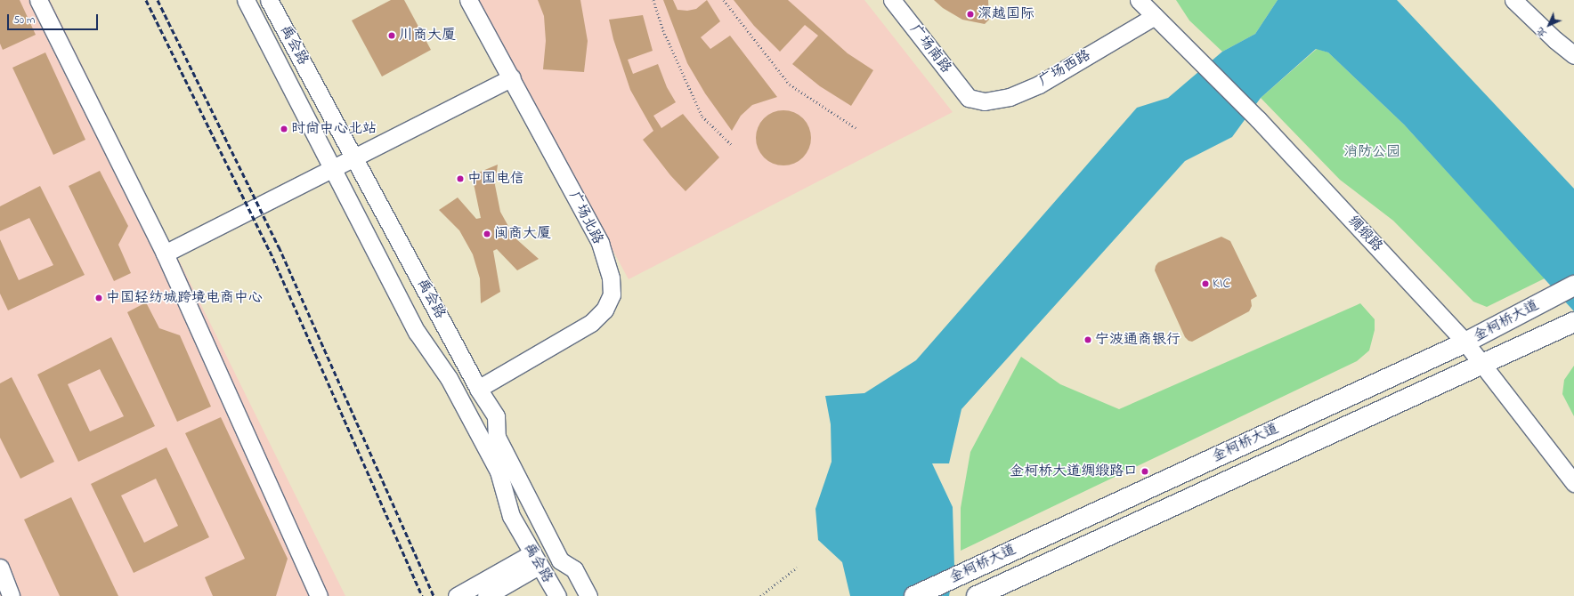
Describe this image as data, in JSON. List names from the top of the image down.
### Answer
{
  "streets": {
    "main road": ["金柯桥大道"],
    "street": [
      "禹会路",
      "广场南路",
      "广场西路",
      "广场北路",
      "绸缎路"
    ]
  },
  "crossings": [
    ["禹会路", "广场北路"],
    ["广场南路", "广场西路"],
    ["广场西路", "绸缎路"],
    ["绸缎路", "金柯桥大道"]
  ],
  "parks": ["消防公园"],
  "places": [
    "深越国际",
    "川商大厦",
    "时尚中心北站",
    "中国电信",
    "闽商大厦",
    "KIC",
    "中国轻纺城跨境电商中心",
    "宁波通商银行",
    "金柯桥大道绸缎路口"
  ],
  "scale_bar": "50 m",
  "north": "bottom left"
}
